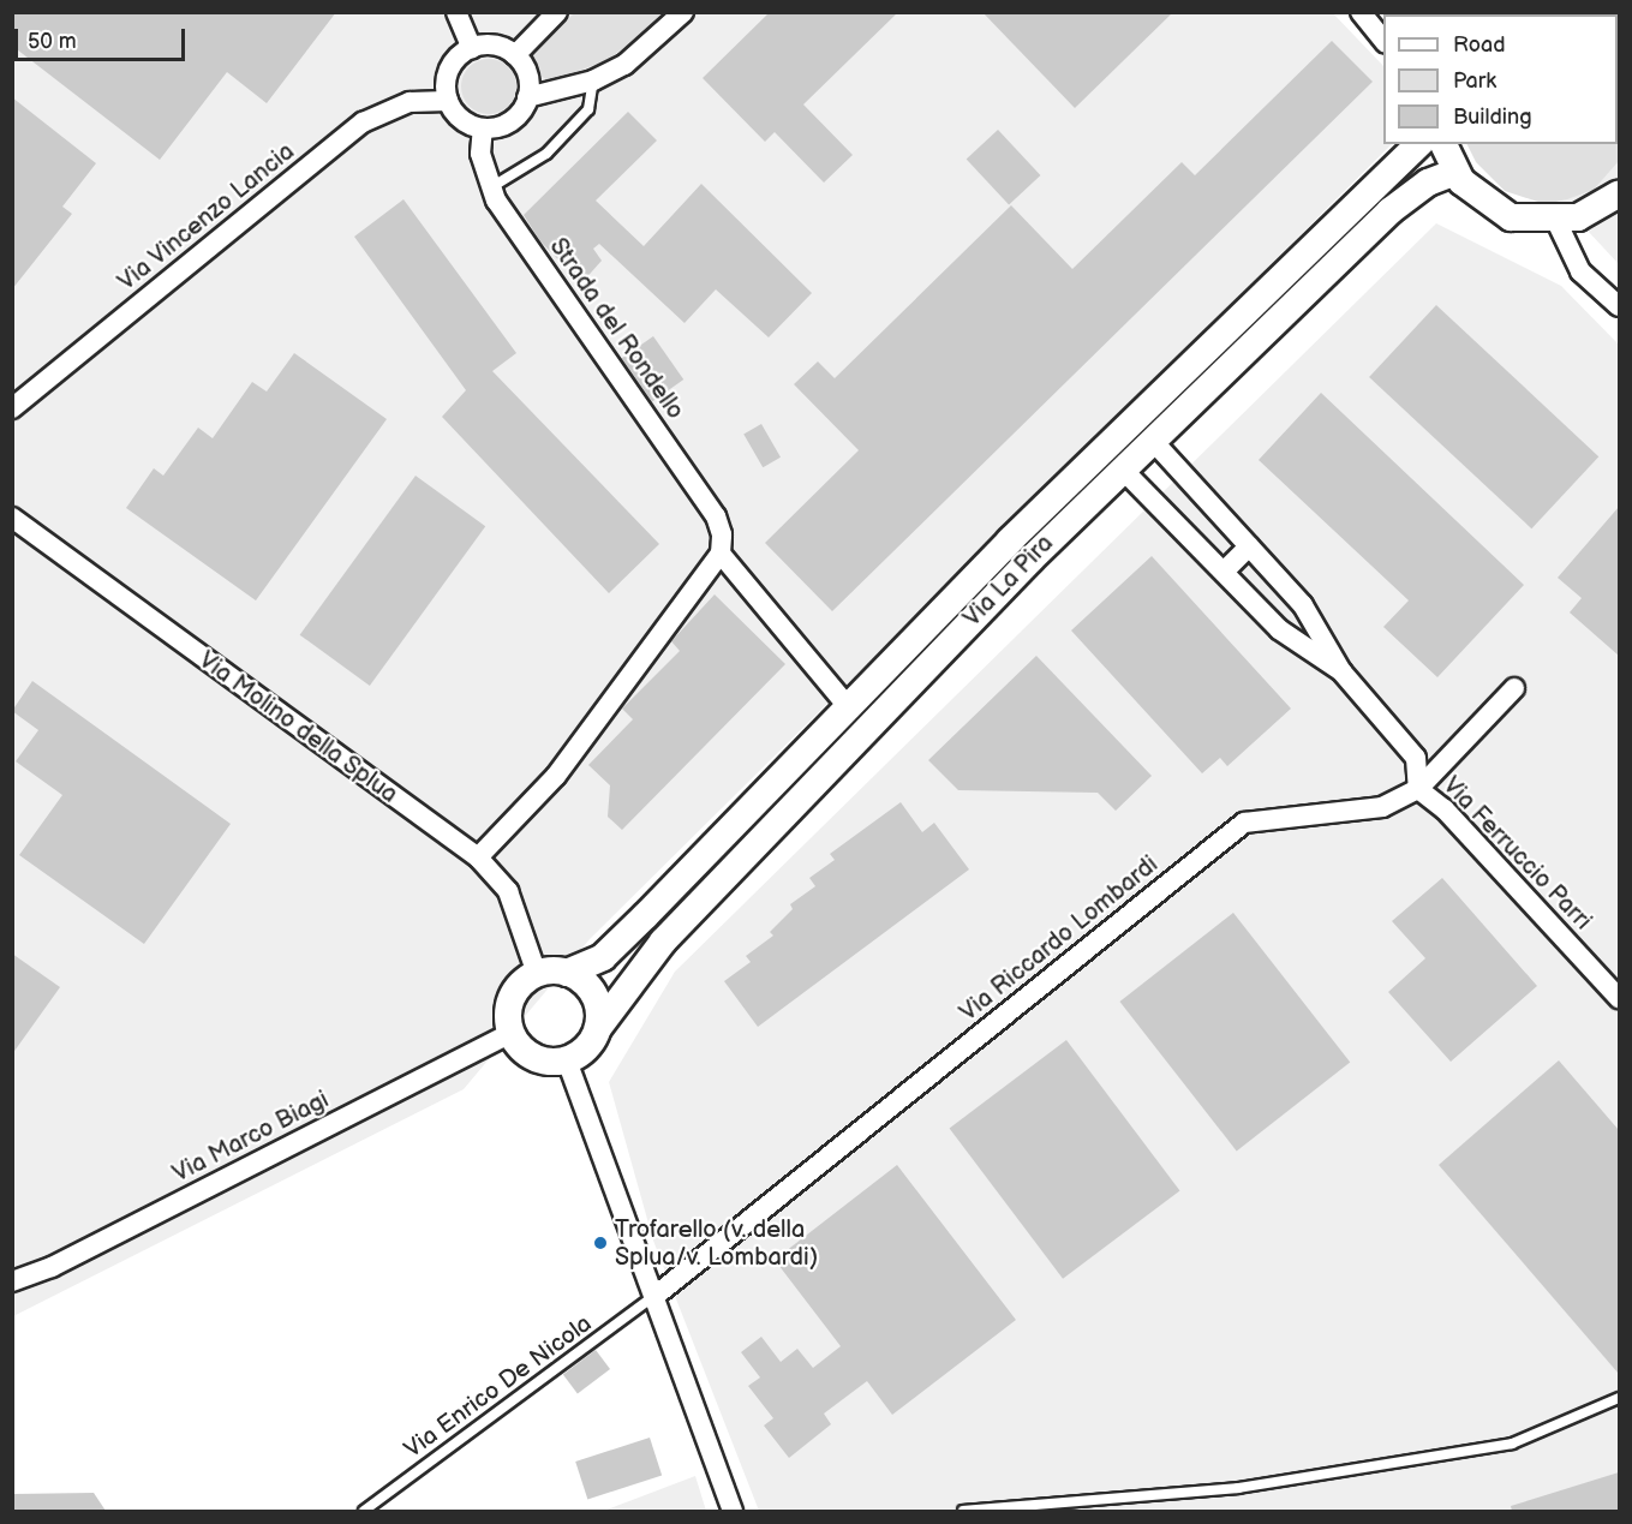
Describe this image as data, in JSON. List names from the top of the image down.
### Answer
{
  "streets": {
    "street": [
      "Via Vincenzo Lancia",
      "Strada del Rondello",
      "Via La Pira",
      "Via Molino della Splua",
      "Via Ferruccio Parri",
      "Via Riccardo Lombardi",
      "Via Marco Biagi"
    ],
    "lane": ["Via Enrico De Nicola"]
  },
  "crossings": [
    ["Via Vincenzo Lancia", "Strada del Rondello"],
    ["Via La Pira", "Via Molino della Splua"],
    ["Via La Pira", "Via Marco Biagi"],
    ["Via Molino della Splua", "Via Marco Biagi"],
    ["Via Ferruccio Parri", "Via Riccardo Lombardi"],
    ["Via Riccardo Lombardi", "Via Enrico De Nicola"]
  ],
  "places": ["Trofarello (v. della Splua/v. Lombardi)"],
  "legend": ["Road", "Park", "Building"],
  "scale_bar": "50 m"
}
